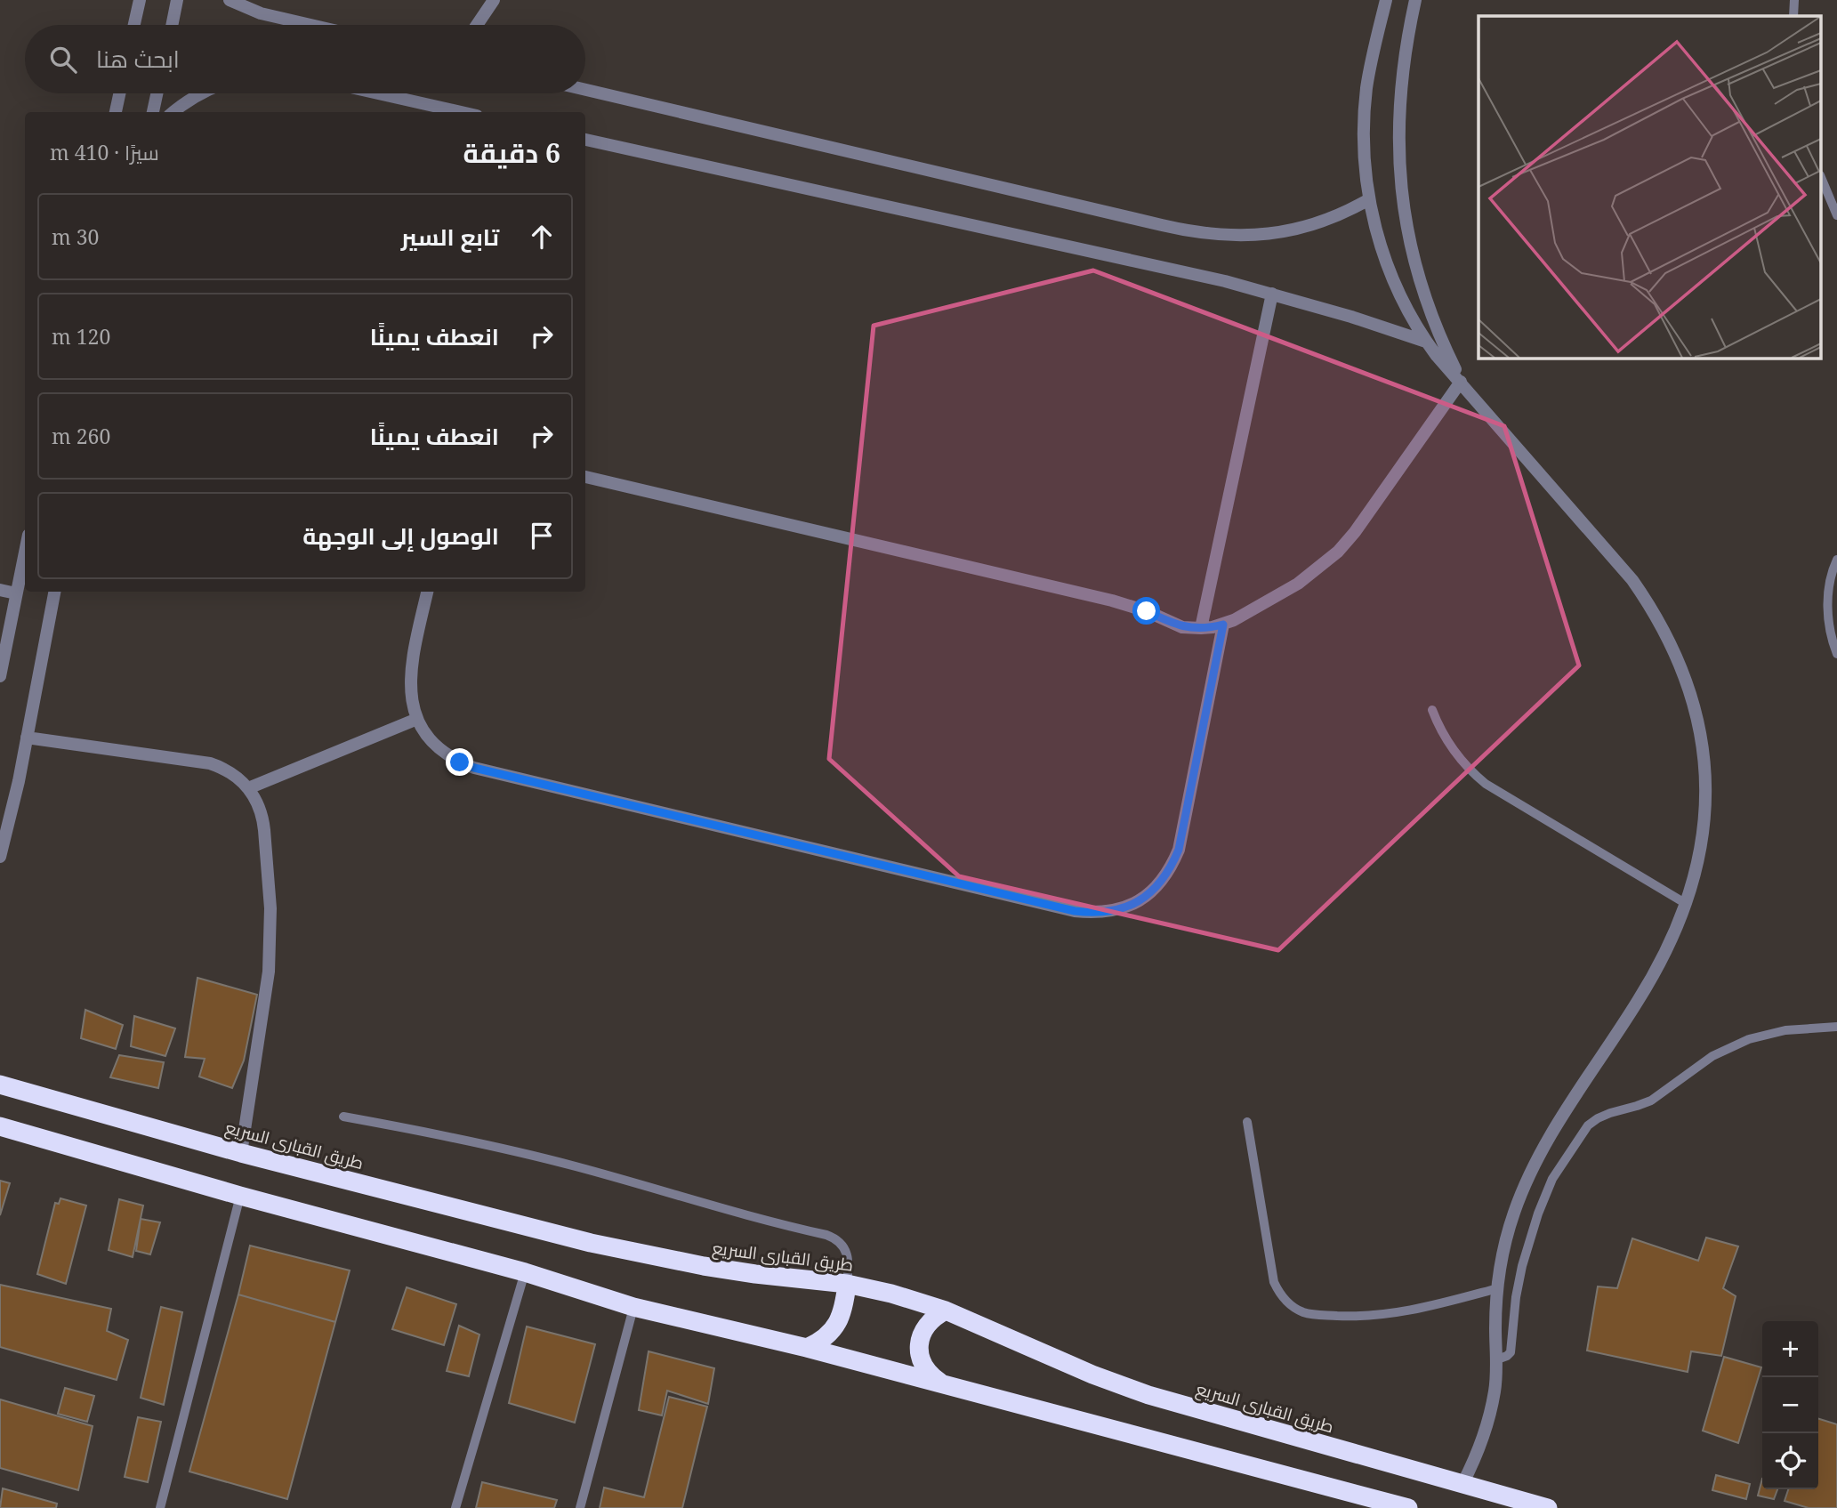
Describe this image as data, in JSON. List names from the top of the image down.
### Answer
{
  "streets": {
    "highway": ["طريق القبارى السريع"]
  },
  "page": {
    "search": "ابحث هنا",
    "heading": ["6 دقيقة", "سيرًا · 410 m"],
    "list": [
      ["تابع السير", "30 m"],
      ["انعطف يمينًا", "120 m"],
      ["انعطف يمينًا", "260 m"],
      "الوصول إلى الوجهة"
    ],
    "map_buttons": ["+", "−"]
  }
}
